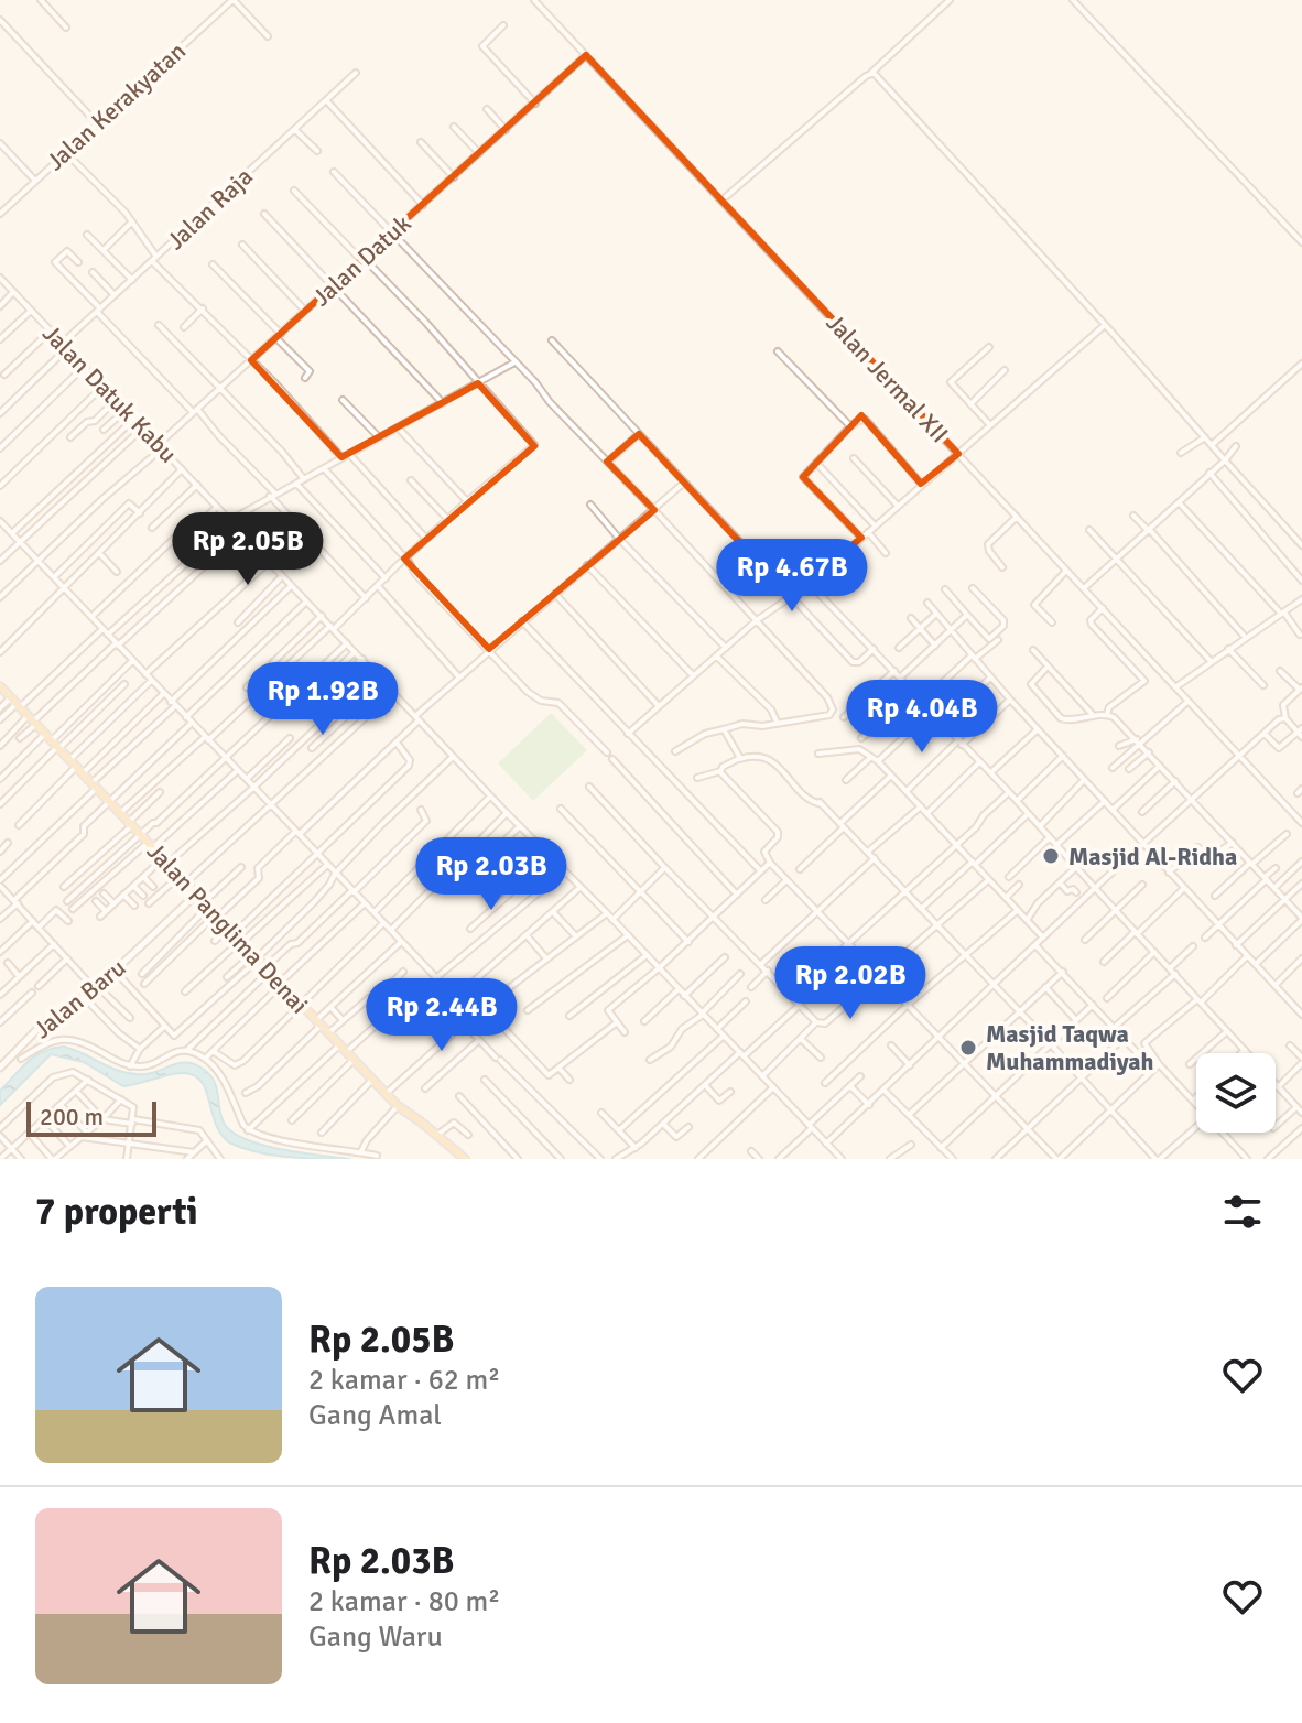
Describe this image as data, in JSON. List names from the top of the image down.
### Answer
{
  "streets": {
    "main road": ["Jalan Panglima Denai", "Jalan Baru"],
    "street": [
      "Jalan Kerakyatan",
      "Jalan Raja",
      "Jalan Datuk",
      "Jalan Jermal XII",
      "Jalan Datuk Kabu"
    ]
  },
  "crossings": [
    ["Jalan Raja", "Jalan Datuk Kabu"],
    ["Jalan Datuk", "Jalan Jermal XII"],
    ["Jalan Datuk", "Jalan Datuk Kabu"],
    ["Jalan Panglima Denai", "Jalan Baru"]
  ],
  "places": ["Masjid Al-Ridha", "Masjid Taqwa Muhammadiyah"],
  "scale_bar": "200 m",
  "page": {
    "price": [
      "Rp 2.05B",
      "Rp 4.67B",
      "Rp 1.92B",
      "Rp 4.04B",
      "Rp 2.03B",
      "Rp 2.02B",
      "Rp 2.44B"
    ],
    "scale": "200 m",
    "heading": "7 properti",
    "list": [
      {
        "name": "Rp 2.05B",
        "note": "2 kamar · 62 m² · Gang Amal"
      },
      {
        "name": "Rp 2.03B",
        "note": "2 kamar · 80 m² · Gang Waru"
      }
    ]
  }
}
